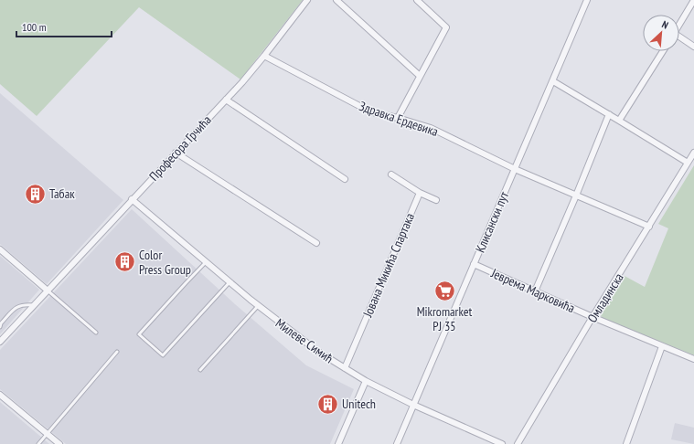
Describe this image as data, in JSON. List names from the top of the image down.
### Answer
{
  "streets": {
    "street": [
      "Здравка Ердевика",
      "Професора Грчића",
      "Клисански пут",
      "Јована Микића Спартака",
      "Јеврема Марковића",
      "Омладинска",
      "Милеве Симић"
    ]
  },
  "crossings": [
    ["Здравка Ердевика", "Професора Грчића"],
    ["Здравка Ердевика", "Клисански пут"],
    ["Здравка Ердевика", "Омладинска"],
    ["Професора Грчића", "Милеве Симић"],
    ["Клисански пут", "Јеврема Марковића"],
    ["Клисански пут", "Милеве Симић"],
    ["Јована Микића Спартака", "Милеве Симић"],
    ["Јеврема Марковића", "Омладинска"]
  ],
  "places": {
    "building": ["Табак", "Color Press Group", "Unitech"],
    "supermarket": ["Mikromarket PJ 35"]
  },
  "scale_bar": "100 m",
  "north": "top right"
}
